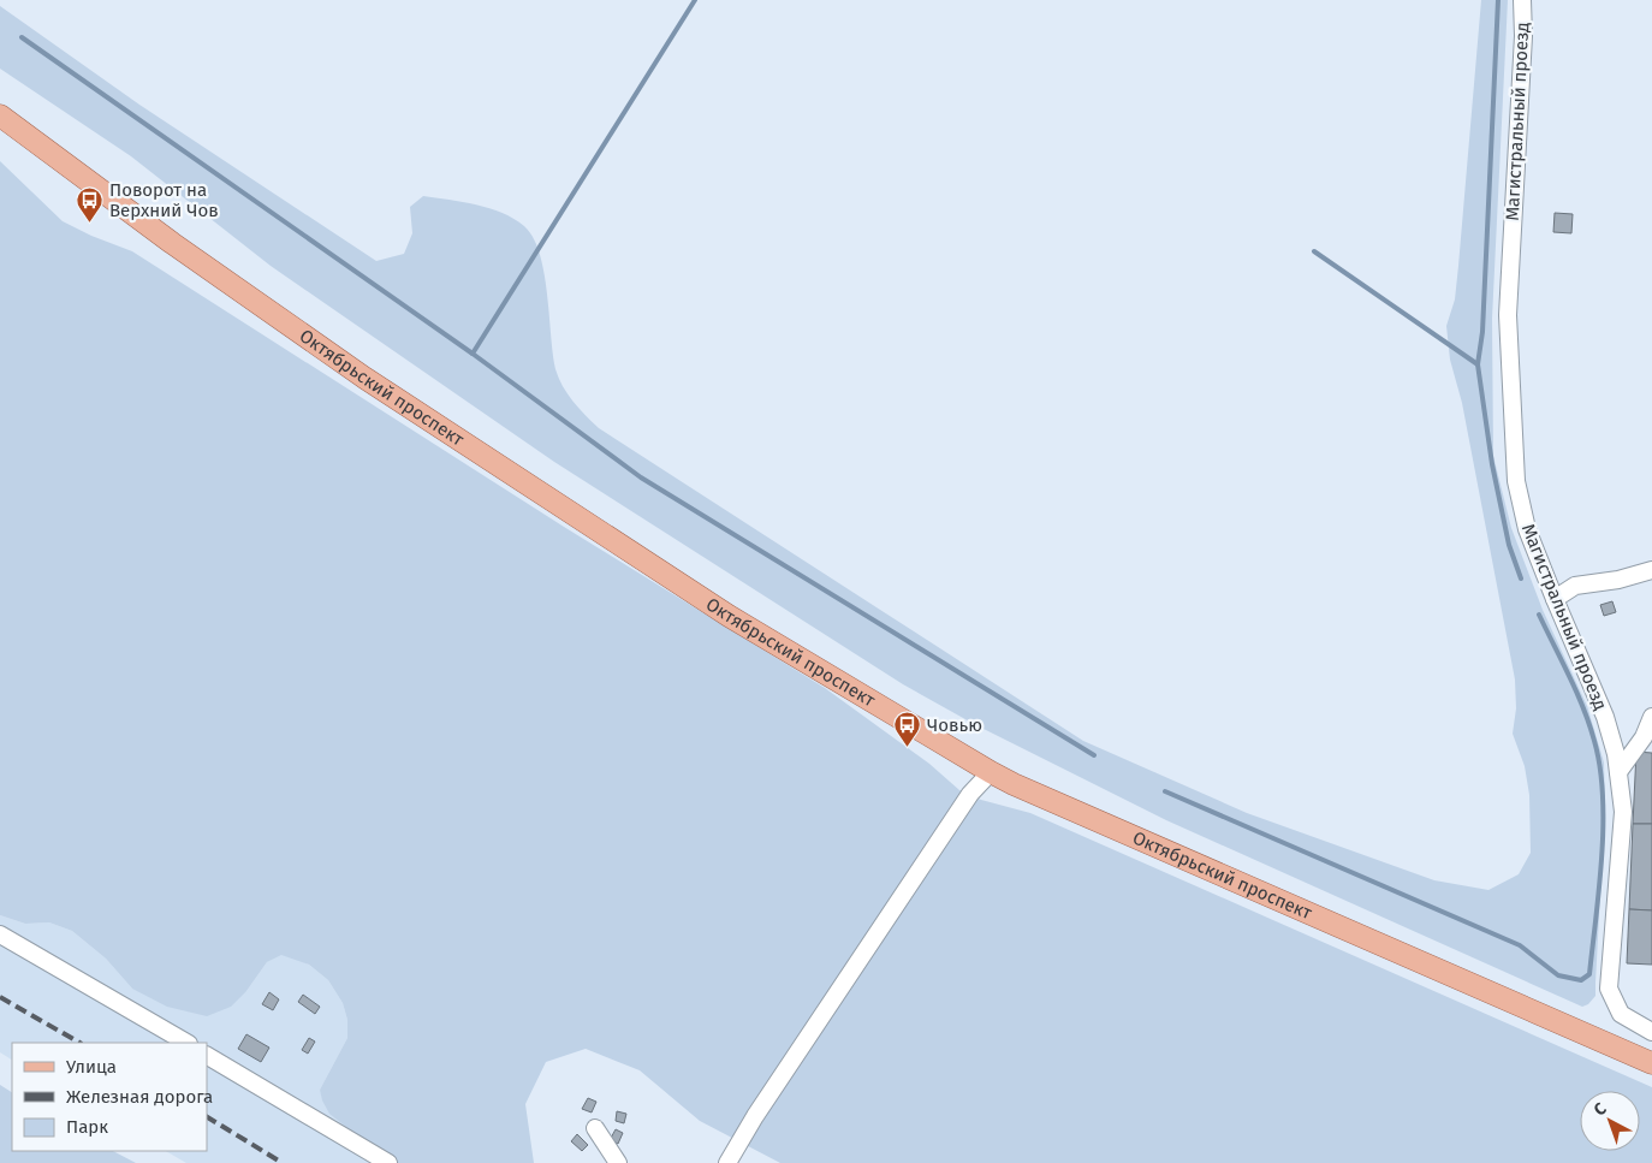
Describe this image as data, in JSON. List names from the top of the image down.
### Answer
{
  "streets": {
    "main road": ["Октябрьский проспект"],
    "street": ["Магистральный проезд"]
  },
  "places": {
    "bus stop": ["Поворот на Верхний Чов", "Човью"]
  },
  "legend": ["Улица", "Железная дорога", "Парк"],
  "north": "top left"
}
